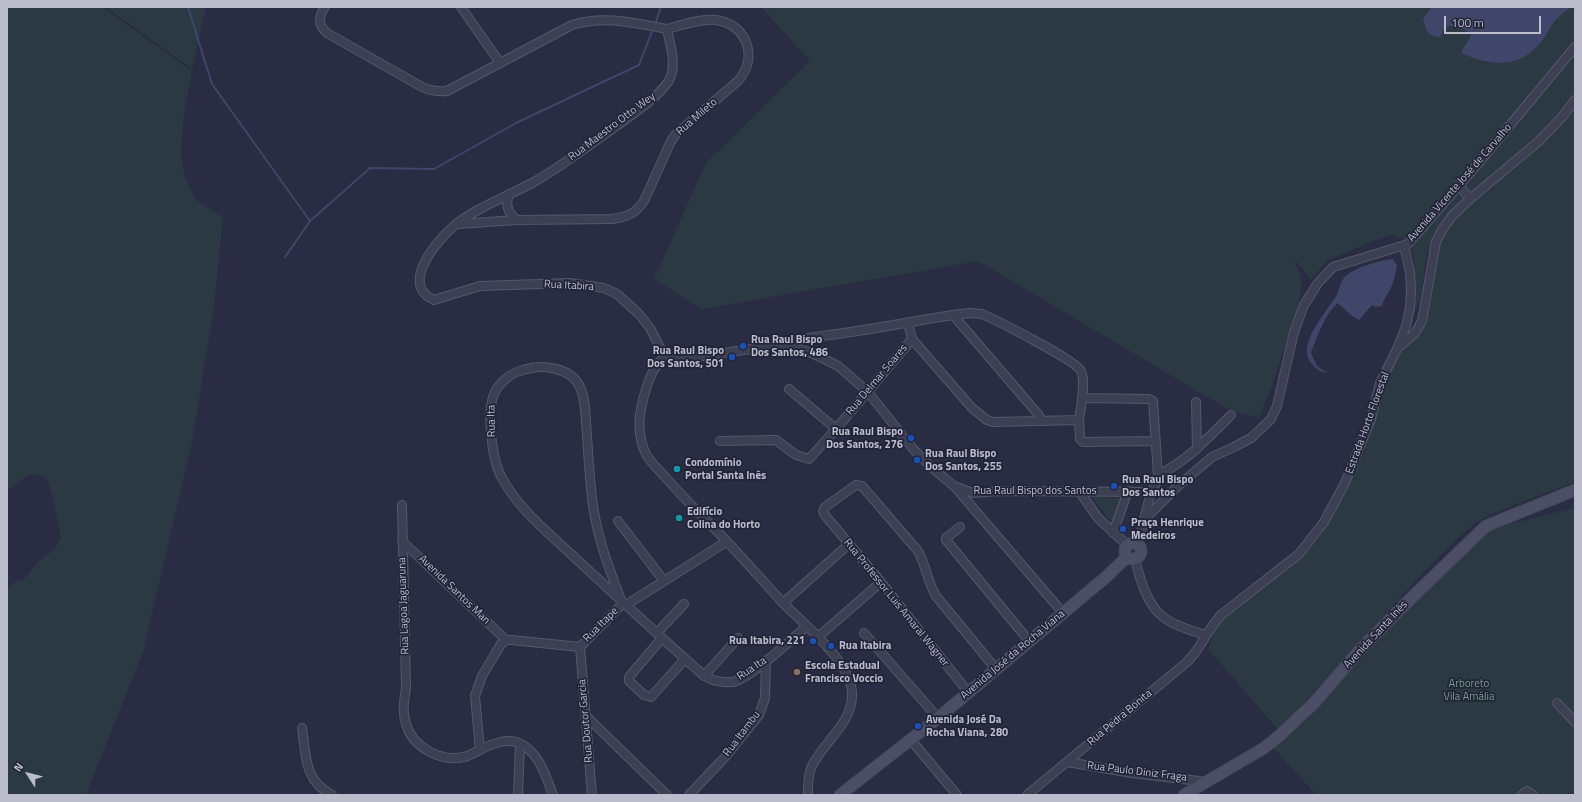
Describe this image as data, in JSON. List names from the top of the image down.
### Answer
{
  "streets": {
    "main road": ["Avenida Santa Inês", "Avenida José da Rocha Viana"],
    "street": [
      "Rua Mileto",
      "Rua Maestro Otto Wey",
      "Avenida Vicente José de Carvalho",
      "Rua Itabira",
      "Rua Delmar Soares",
      "Rua Ita",
      "Estrada Horto Florestal",
      "Rua Raul Bispo dos Santos",
      "Avenida Santos Man",
      "Rua Professor Luis Amaral Wagner",
      "Rua Lagoa Jaguaruna",
      "Rua Itape",
      "Rua Pedra Bonita",
      "Rua Doutor Garcia",
      "Rua Itambu",
      "Rua Paulo Diniz Fraga"
    ]
  },
  "crossings": [
    ["Rua Mileto", "Rua Maestro Otto Wey"],
    ["Rua Maestro Otto Wey", "Rua Itabira"],
    ["Avenida Vicente José de Carvalho", "Estrada Horto Florestal"],
    ["Rua Itabira", "Rua Raul Bispo dos Santos"],
    ["Rua Delmar Soares", "Rua Raul Bispo dos Santos"],
    ["Rua Ita", "Rua Itape"],
    ["Rua Ita", "Rua Itambu"],
    ["Estrada Horto Florestal", "Rua Pedra Bonita"],
    ["Avenida Santos Man", "Rua Lagoa Jaguaruna"],
    ["Rua Professor Luis Amaral Wagner", "Avenida José da Rocha Viana"],
    ["Rua Itape", "Rua Doutor Garcia"],
    ["Avenida Santa Inês", "Rua Paulo Diniz Fraga"],
    ["Rua Pedra Bonita", "Rua Paulo Diniz Fraga"]
  ],
  "parks": ["Arboreto Vila Amália"],
  "places": [
    "Rua Raul Bispo Dos Santos, 486",
    "Rua Raul Bispo Dos Santos, 501",
    "Rua Raul Bispo Dos Santos, 276",
    "Rua Raul Bispo Dos Santos, 255",
    "Condomínio Portal Santa Inês",
    "Rua Raul Bispo Dos Santos",
    "Edifício Colina do Horto",
    "Praça Henrique Medeiros",
    "Rua Itabira, 221",
    "Rua Itabira",
    "Escola Estadual Francisco Voccio",
    "Avenida José Da Rocha Viana, 280"
  ],
  "scale_bar": "100 m",
  "north": "top left"
}
